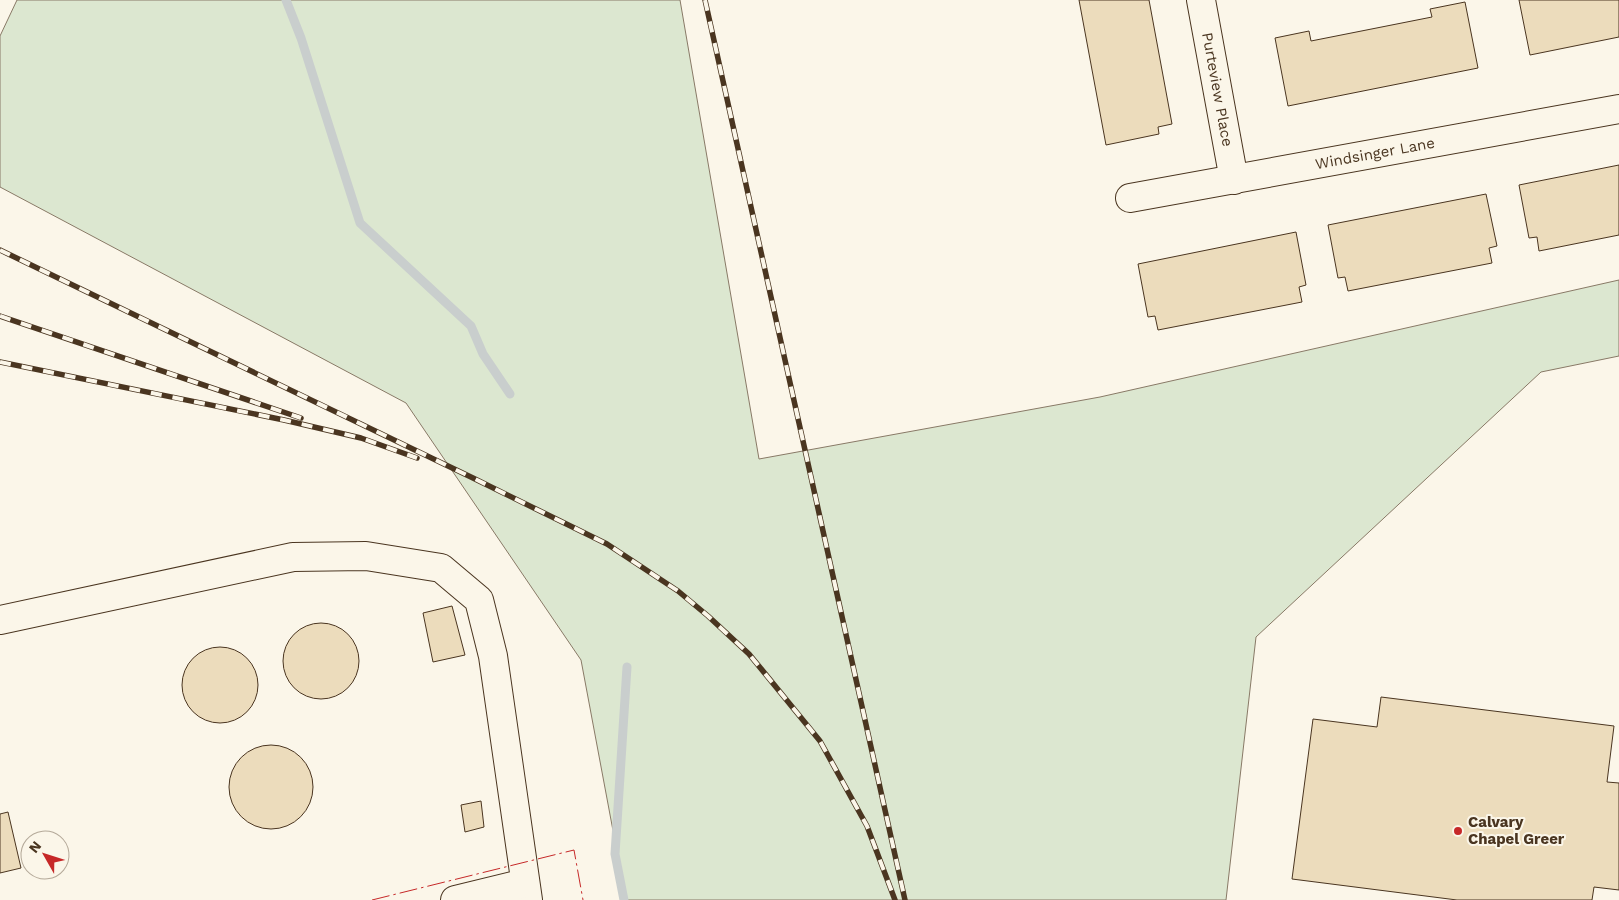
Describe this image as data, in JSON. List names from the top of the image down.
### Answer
{
  "streets": {
    "street": ["Purteview Place", "Windsinger Lane"]
  },
  "crossings": [
    ["Purteview Place", "Windsinger Lane"]
  ],
  "places": ["Calvary Chapel Greer"],
  "north": "top left"
}
